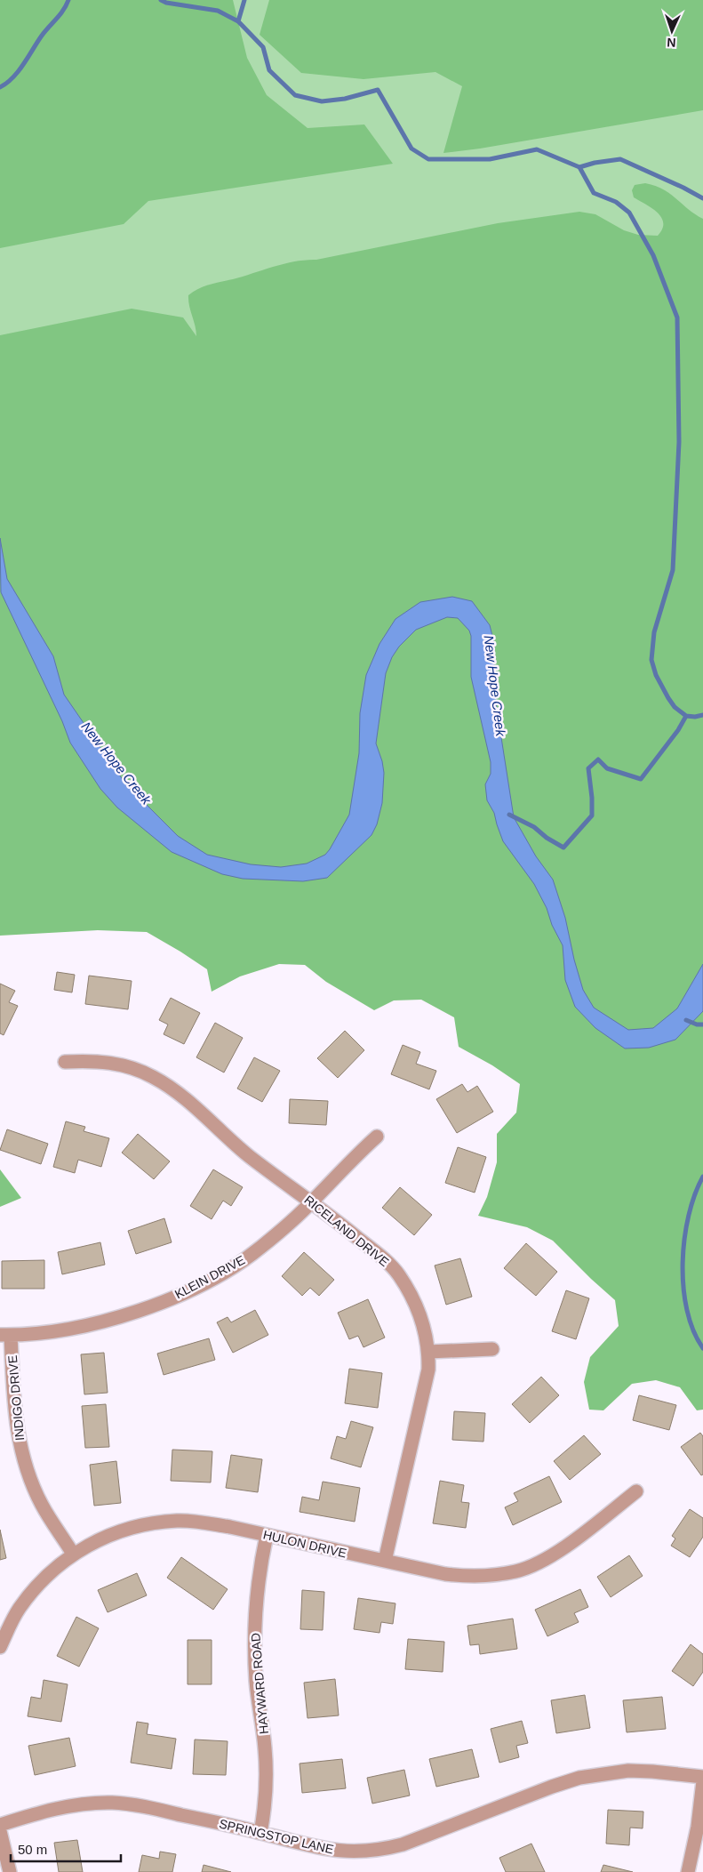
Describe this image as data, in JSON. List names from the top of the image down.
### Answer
{
  "streets": {
    "street": [
      "RICELAND DRIVE",
      "KLEIN DRIVE",
      "INDIGO DRIVE",
      "HULON DRIVE",
      "HAYWARD ROAD",
      "SPRINGSTOP LANE"
    ]
  },
  "crossings": [
    ["RICELAND DRIVE", "KLEIN DRIVE"],
    ["RICELAND DRIVE", "HULON DRIVE"],
    ["KLEIN DRIVE", "INDIGO DRIVE"],
    ["INDIGO DRIVE", "HULON DRIVE"],
    ["HULON DRIVE", "HAYWARD ROAD"],
    ["HAYWARD ROAD", "SPRINGSTOP LANE"]
  ],
  "water": ["New Hope Creek"],
  "scale_bar": "50 m",
  "north": "bottom"
}
